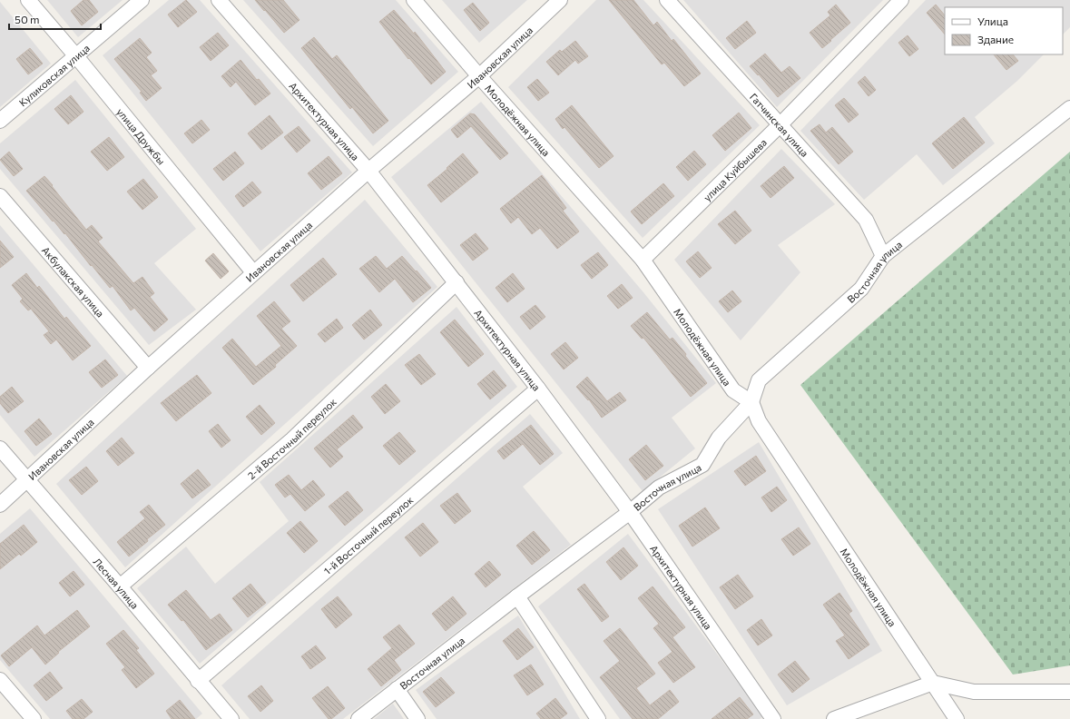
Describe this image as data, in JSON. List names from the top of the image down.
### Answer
{
  "streets": {
    "street": [
      "Ивановская улица",
      "Куликовская улица",
      "Архитектурная улица",
      "Молодёжная улица",
      "Гатчинская улица",
      "улица Дружбы",
      "улица Куйбышева",
      "Восточная улица",
      "Акбулакская улица",
      "2-й Восточный переулок",
      "1-й Восточный переулок",
      "Лесная улица"
    ]
  },
  "crossings": [
    ["Ивановская улица", "Архитектурная улица"],
    ["Ивановская улица", "Молодёжная улица"],
    ["Ивановская улица", "улица Дружбы"],
    ["Ивановская улица", "Акбулакская улица"],
    ["Ивановская улица", "Лесная улица"],
    ["Куликовская улица", "улица Дружбы"],
    ["Архитектурная улица", "Восточная улица"],
    ["Архитектурная улица", "2-й Восточный переулок"],
    ["Архитектурная улица", "1-й Восточный переулок"],
    ["Молодёжная улица", "улица Куйбышева"],
    ["Молодёжная улица", "Восточная улица"],
    ["Гатчинская улица", "улица Куйбышева"],
    ["Гатчинская улица", "Восточная улица"],
    ["2-й Восточный переулок", "Лесная улица"],
    ["1-й Восточный переулок", "Лесная улица"]
  ],
  "legend": ["Улица", "Здание"],
  "scale_bar": "50 m"
}
